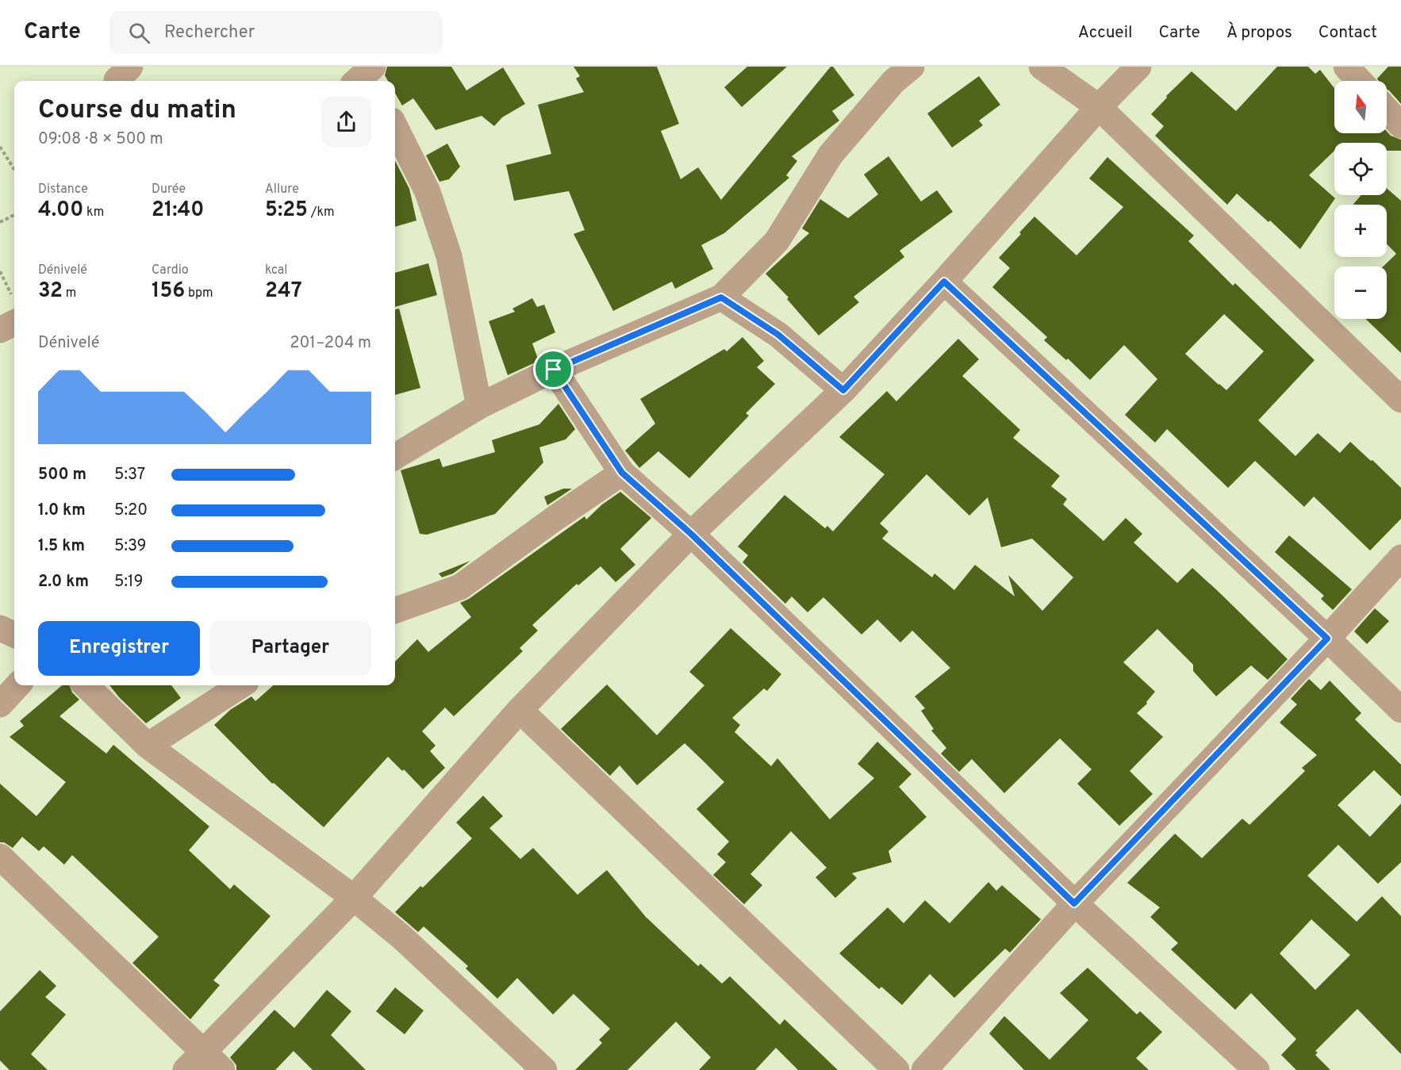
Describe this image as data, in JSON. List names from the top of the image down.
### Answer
{
  "north": "top",
  "page": {
    "header": "Carte",
    "search": "Rechercher",
    "nav": [
      "Accueil",
      "Carte",
      "À propos",
      "Contact"
    ],
    "map_buttons": ["+", "−"],
    "heading": ["Course du matin", "09:08 · 8 × 500 m"],
    "stats": [
      ["Distance", "4.00 km"],
      ["Durée", "21:40"],
      ["Allure", "5:25 /km"],
      ["Dénivelé", "32 m"],
      ["Cardio", "156 bpm"],
      ["kcal", "247"]
    ],
    "chart": ["Dénivelé", "201–204 m"],
    "list": [
      {
        "name": "500 m",
        "note": "5:37"
      },
      {
        "name": "1.0 km",
        "note": "5:20"
      },
      {
        "name": "1.5 km",
        "note": "5:39"
      },
      {
        "name": "2.0 km",
        "note": "5:19"
      }
    ],
    "buttons": ["Enregistrer", "Partager"]
  }
}
